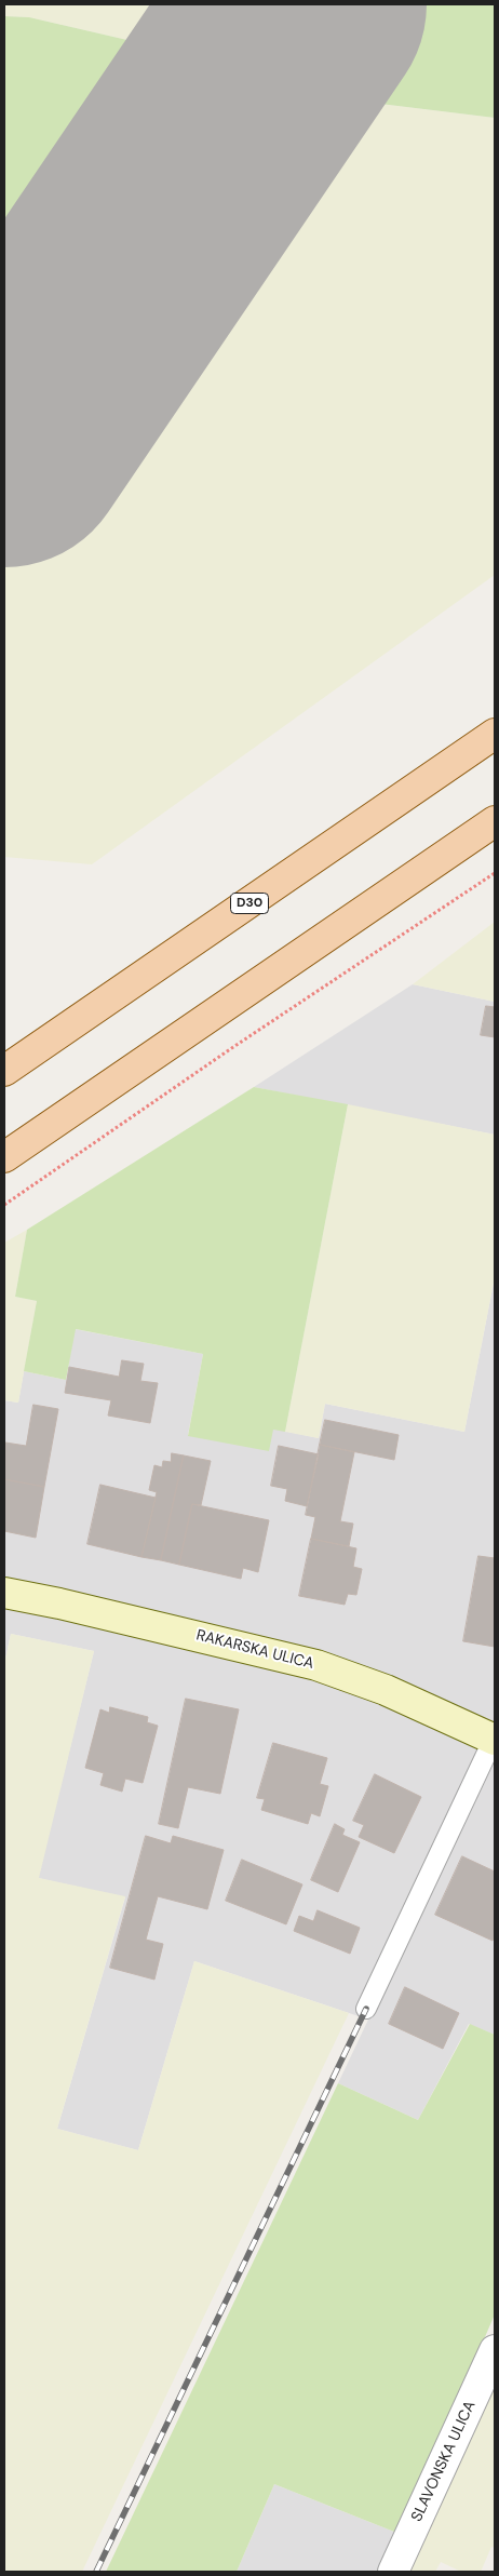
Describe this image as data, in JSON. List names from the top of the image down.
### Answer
{
  "streets": {
    "main road": ["D30", "RAKARSKA ULICA"],
    "street": ["SLAVONSKA ULICA"]
  }
}
